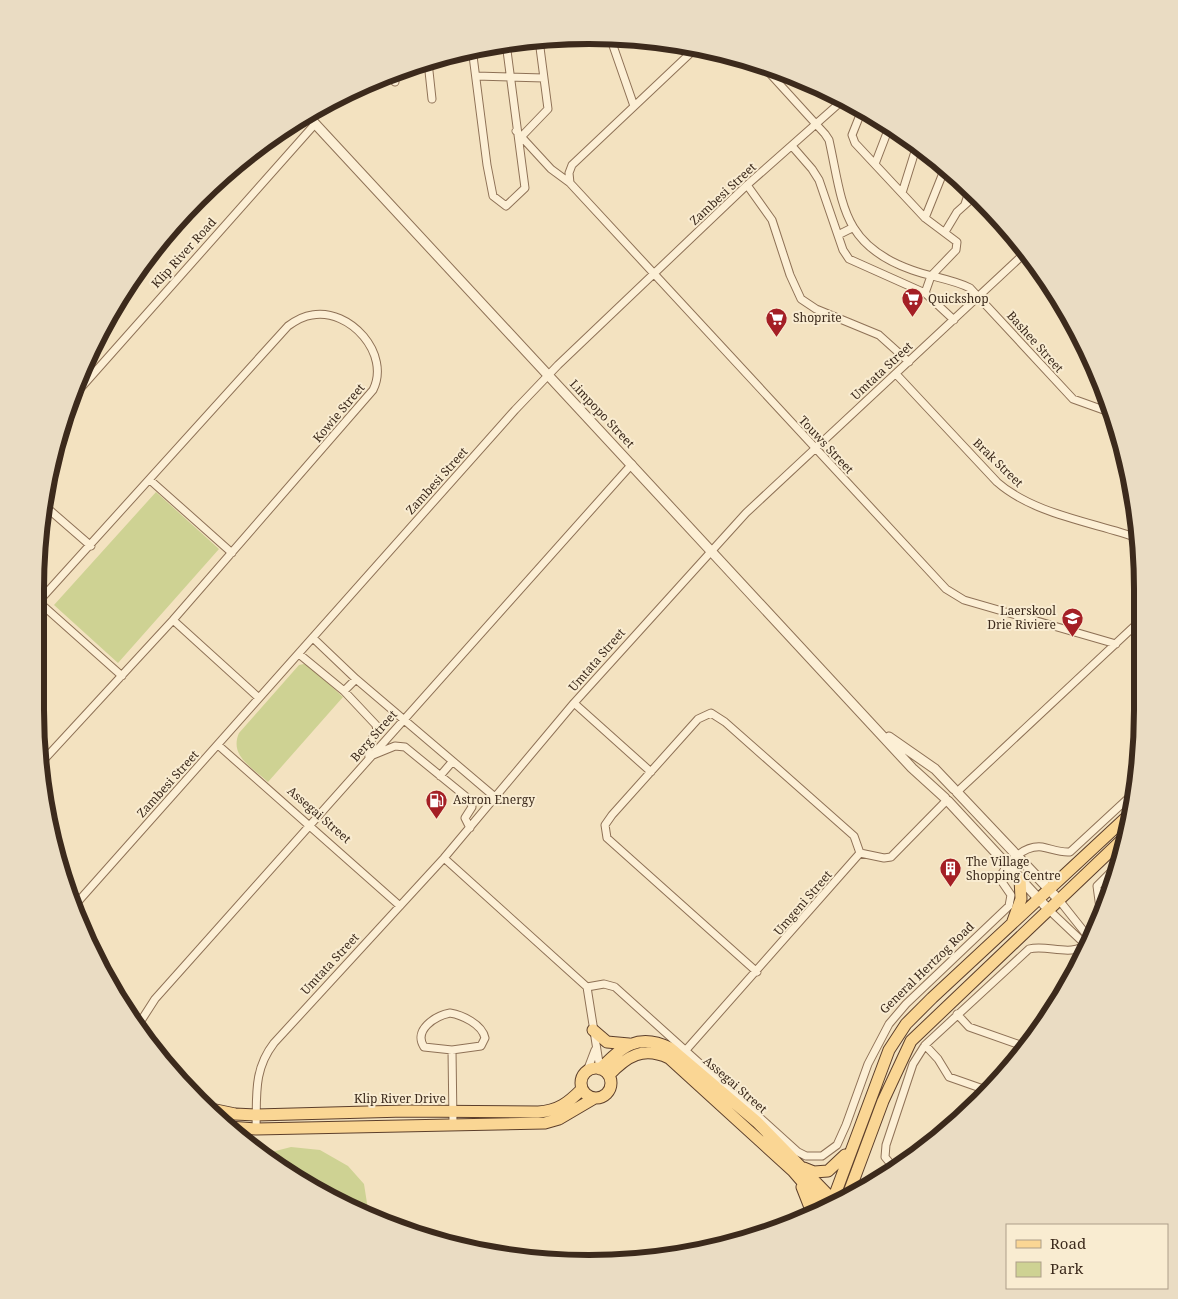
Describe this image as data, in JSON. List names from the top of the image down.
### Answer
{
  "streets": {
    "main road": ["Assegai Street", "General Hertzog Road", "Klip River Drive"],
    "street": [
      "Zambesi Street",
      "Klip River Road",
      "Bashee Street",
      "Umtata Street",
      "Kowie Street",
      "Limpopo Street",
      "Touws Street",
      "Brak Street",
      "Berg Street",
      "Umgeni Street"
    ]
  },
  "crossings": [
    ["Zambesi Street", "Bashee Street"],
    ["Zambesi Street", "Limpopo Street"],
    ["Zambesi Street", "Touws Street"],
    ["Zambesi Street", "Assegai Street"],
    ["Klip River Road", "Limpopo Street"],
    ["Bashee Street", "Umtata Street"],
    ["Umtata Street", "Limpopo Street"],
    ["Umtata Street", "Touws Street"],
    ["Umtata Street", "Brak Street"],
    ["Umtata Street", "Assegai Street"],
    ["Umtata Street", "Klip River Drive"],
    ["Limpopo Street", "Berg Street"],
    ["Limpopo Street", "General Hertzog Road"],
    ["Berg Street", "Assegai Street"],
    ["Assegai Street", "Klip River Drive"],
    ["Umgeni Street", "General Hertzog Road"]
  ],
  "places": {
    "supermarket": ["Quickshop", "Shoprite"],
    "school or university": ["Laerskool Drie Riviere"],
    "fuel station": ["Astron Energy"],
    "building": ["The Village Shopping Centre"]
  },
  "legend": ["Road", "Park"]
}
